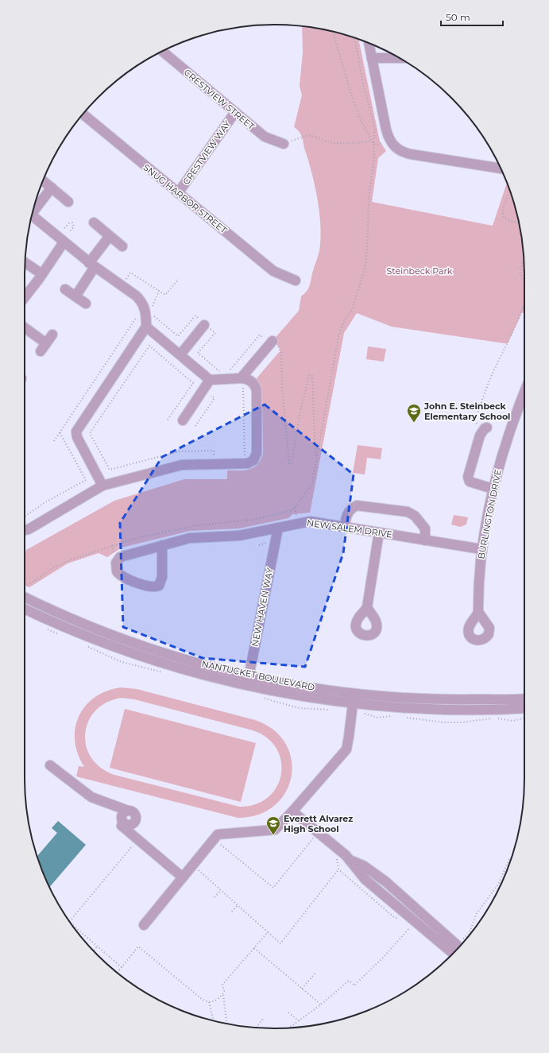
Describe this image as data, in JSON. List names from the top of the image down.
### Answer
{
  "streets": {
    "street": [
      "CRESTVIEW STREET",
      "CRESTVIEW WAY",
      "SNUG HARBOR STREET",
      "BURLINGTON DRIVE",
      "NEW SALEM DRIVE",
      "NEW HAVEN WAY",
      "NANTUCKET BOULEVARD"
    ]
  },
  "crossings": [
    ["CRESTVIEW STREET", "CRESTVIEW WAY"],
    ["CRESTVIEW WAY", "SNUG HARBOR STREET"],
    ["BURLINGTON DRIVE", "NEW SALEM DRIVE"],
    ["NEW SALEM DRIVE", "NEW HAVEN WAY"],
    ["NEW HAVEN WAY", "NANTUCKET BOULEVARD"]
  ],
  "parks": ["Steinbeck Park"],
  "places": {
    "school or university": ["John E. Steinbeck Elementary School", "Everett Alvarez High School"]
  },
  "scale_bar": "50 m"
}
